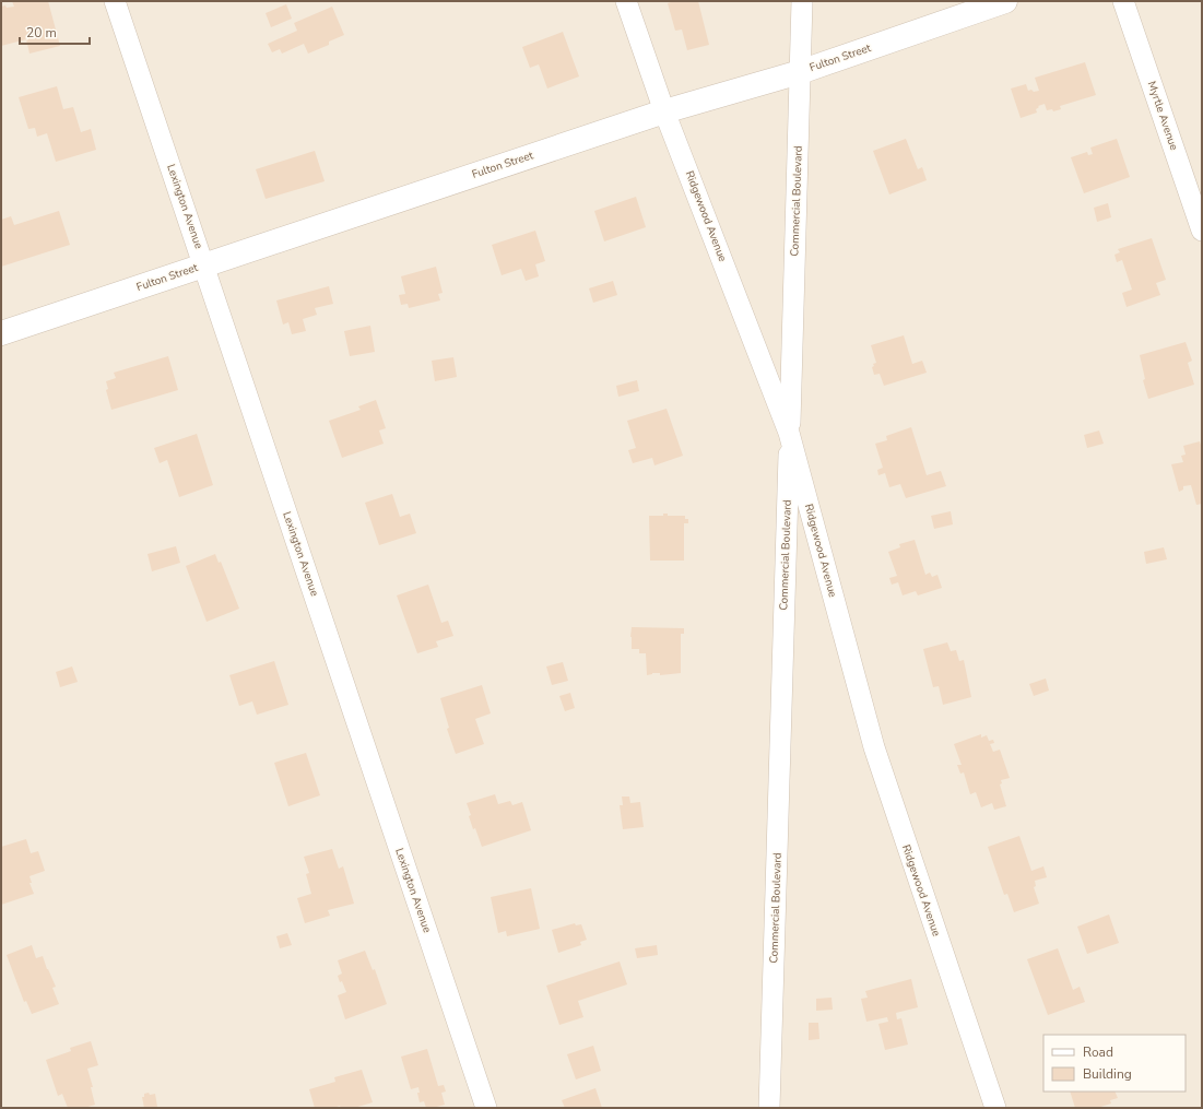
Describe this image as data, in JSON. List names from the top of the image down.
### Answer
{
  "streets": {
    "street": [
      "Fulton Street",
      "Myrtle Avenue",
      "Commercial Boulevard",
      "Lexington Avenue",
      "Ridgewood Avenue"
    ]
  },
  "crossings": [
    ["Fulton Street", "Commercial Boulevard"],
    ["Fulton Street", "Lexington Avenue"],
    ["Fulton Street", "Ridgewood Avenue"],
    ["Commercial Boulevard", "Ridgewood Avenue"]
  ],
  "legend": ["Road", "Building"],
  "scale_bar": "20 m"
}
